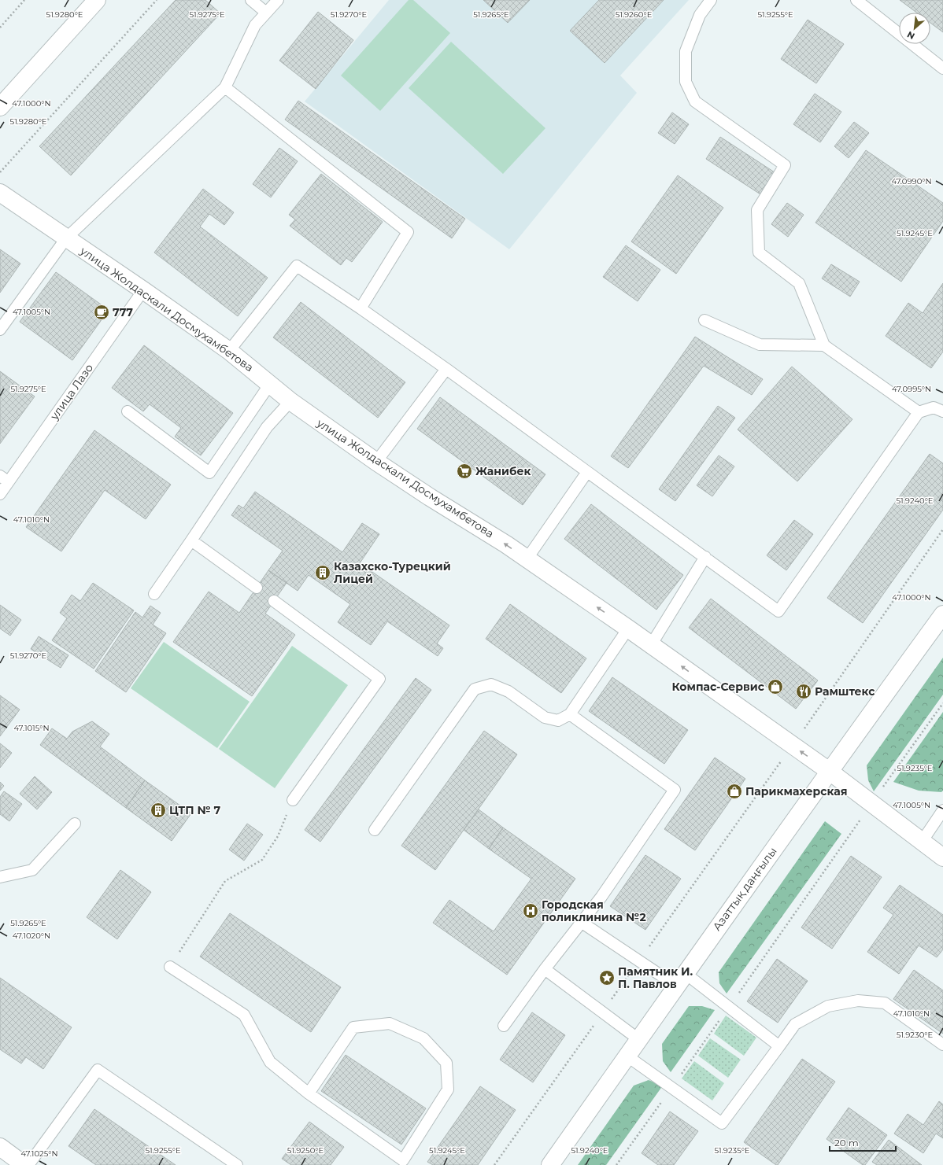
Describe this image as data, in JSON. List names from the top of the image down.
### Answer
{
  "streets": {
    "street": ["улица Жолдаскали Досмухамбетова", "Азаттық даңғылы"],
    "lane": ["улица Лазо"]
  },
  "crossings": [
    ["улица Жолдаскали Досмухамбетова", "улица Лазо"],
    ["улица Жолдаскали Досмухамбетова", "Азаттық даңғылы"]
  ],
  "one_way": ["улица Жолдаскали Досмухамбетова"],
  "places": {
    "cafe": ["777"],
    "supermarket": ["Жанибек"],
    "building": ["Казахско-Турецкий Лицей", "ЦТП № 7"],
    "shop": ["Компас-Сервис", "Парикмахерская"],
    "restaurant": ["Рамштекс"],
    "hospital": ["Городская поликлиника №2"],
    "place": ["Памятник И. П. Павлов"]
  },
  "scale_bar": "20 m",
  "north": "bottom left",
  "coordinates": [
    "51.9280°E",
    "51.9275°E",
    "51.9270°E",
    "51.9265°E",
    "51.9260°E",
    "51.9255°E",
    "47.1000°N",
    "47.0990°N",
    "51.9245°E",
    "47.1005°N",
    "47.0995°N",
    "51.9240°E",
    "47.1010°N",
    "47.1015°N",
    "51.9235°E",
    "47.1020°N",
    "51.9230°E",
    "51.9250°E",
    "47.1025°N"
  ]
}
